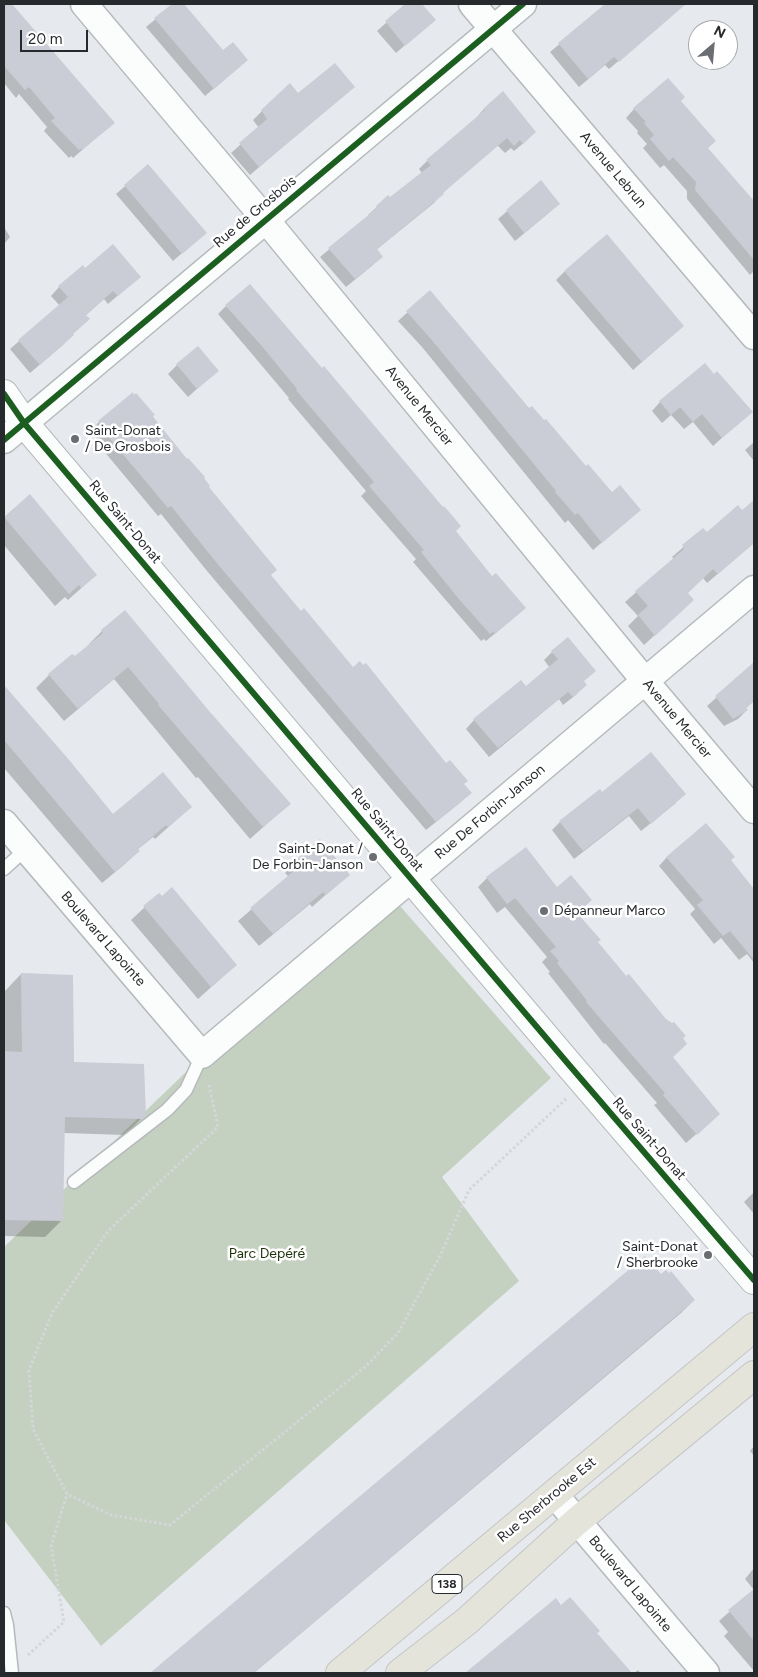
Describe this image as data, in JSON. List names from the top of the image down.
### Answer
{
  "streets": {
    "main road": ["Rue Sherbrooke Est", "138"],
    "street": [
      "Avenue Lebrun",
      "Rue de Grosbois",
      "Avenue Mercier",
      "Rue Saint-Donat",
      "Rue De Forbin-Janson",
      "Boulevard Lapointe"
    ]
  },
  "crossings": [
    ["Avenue Lebrun", "Rue de Grosbois"],
    ["Rue de Grosbois", "Avenue Mercier"],
    ["Rue de Grosbois", "Rue Saint-Donat"],
    ["Avenue Mercier", "Rue De Forbin-Janson"],
    ["Rue Saint-Donat", "Rue De Forbin-Janson"],
    ["Rue De Forbin-Janson", "Boulevard Lapointe"],
    ["Boulevard Lapointe", "Rue Sherbrooke Est"]
  ],
  "parks": ["Parc Depéré"],
  "places": [
    "Saint-Donat / De Grosbois",
    "Saint-Donat / De Forbin-Janson",
    "Dépanneur Marco",
    "Saint-Donat / Sherbrooke"
  ],
  "scale_bar": "20 m",
  "north": "top right"
}
